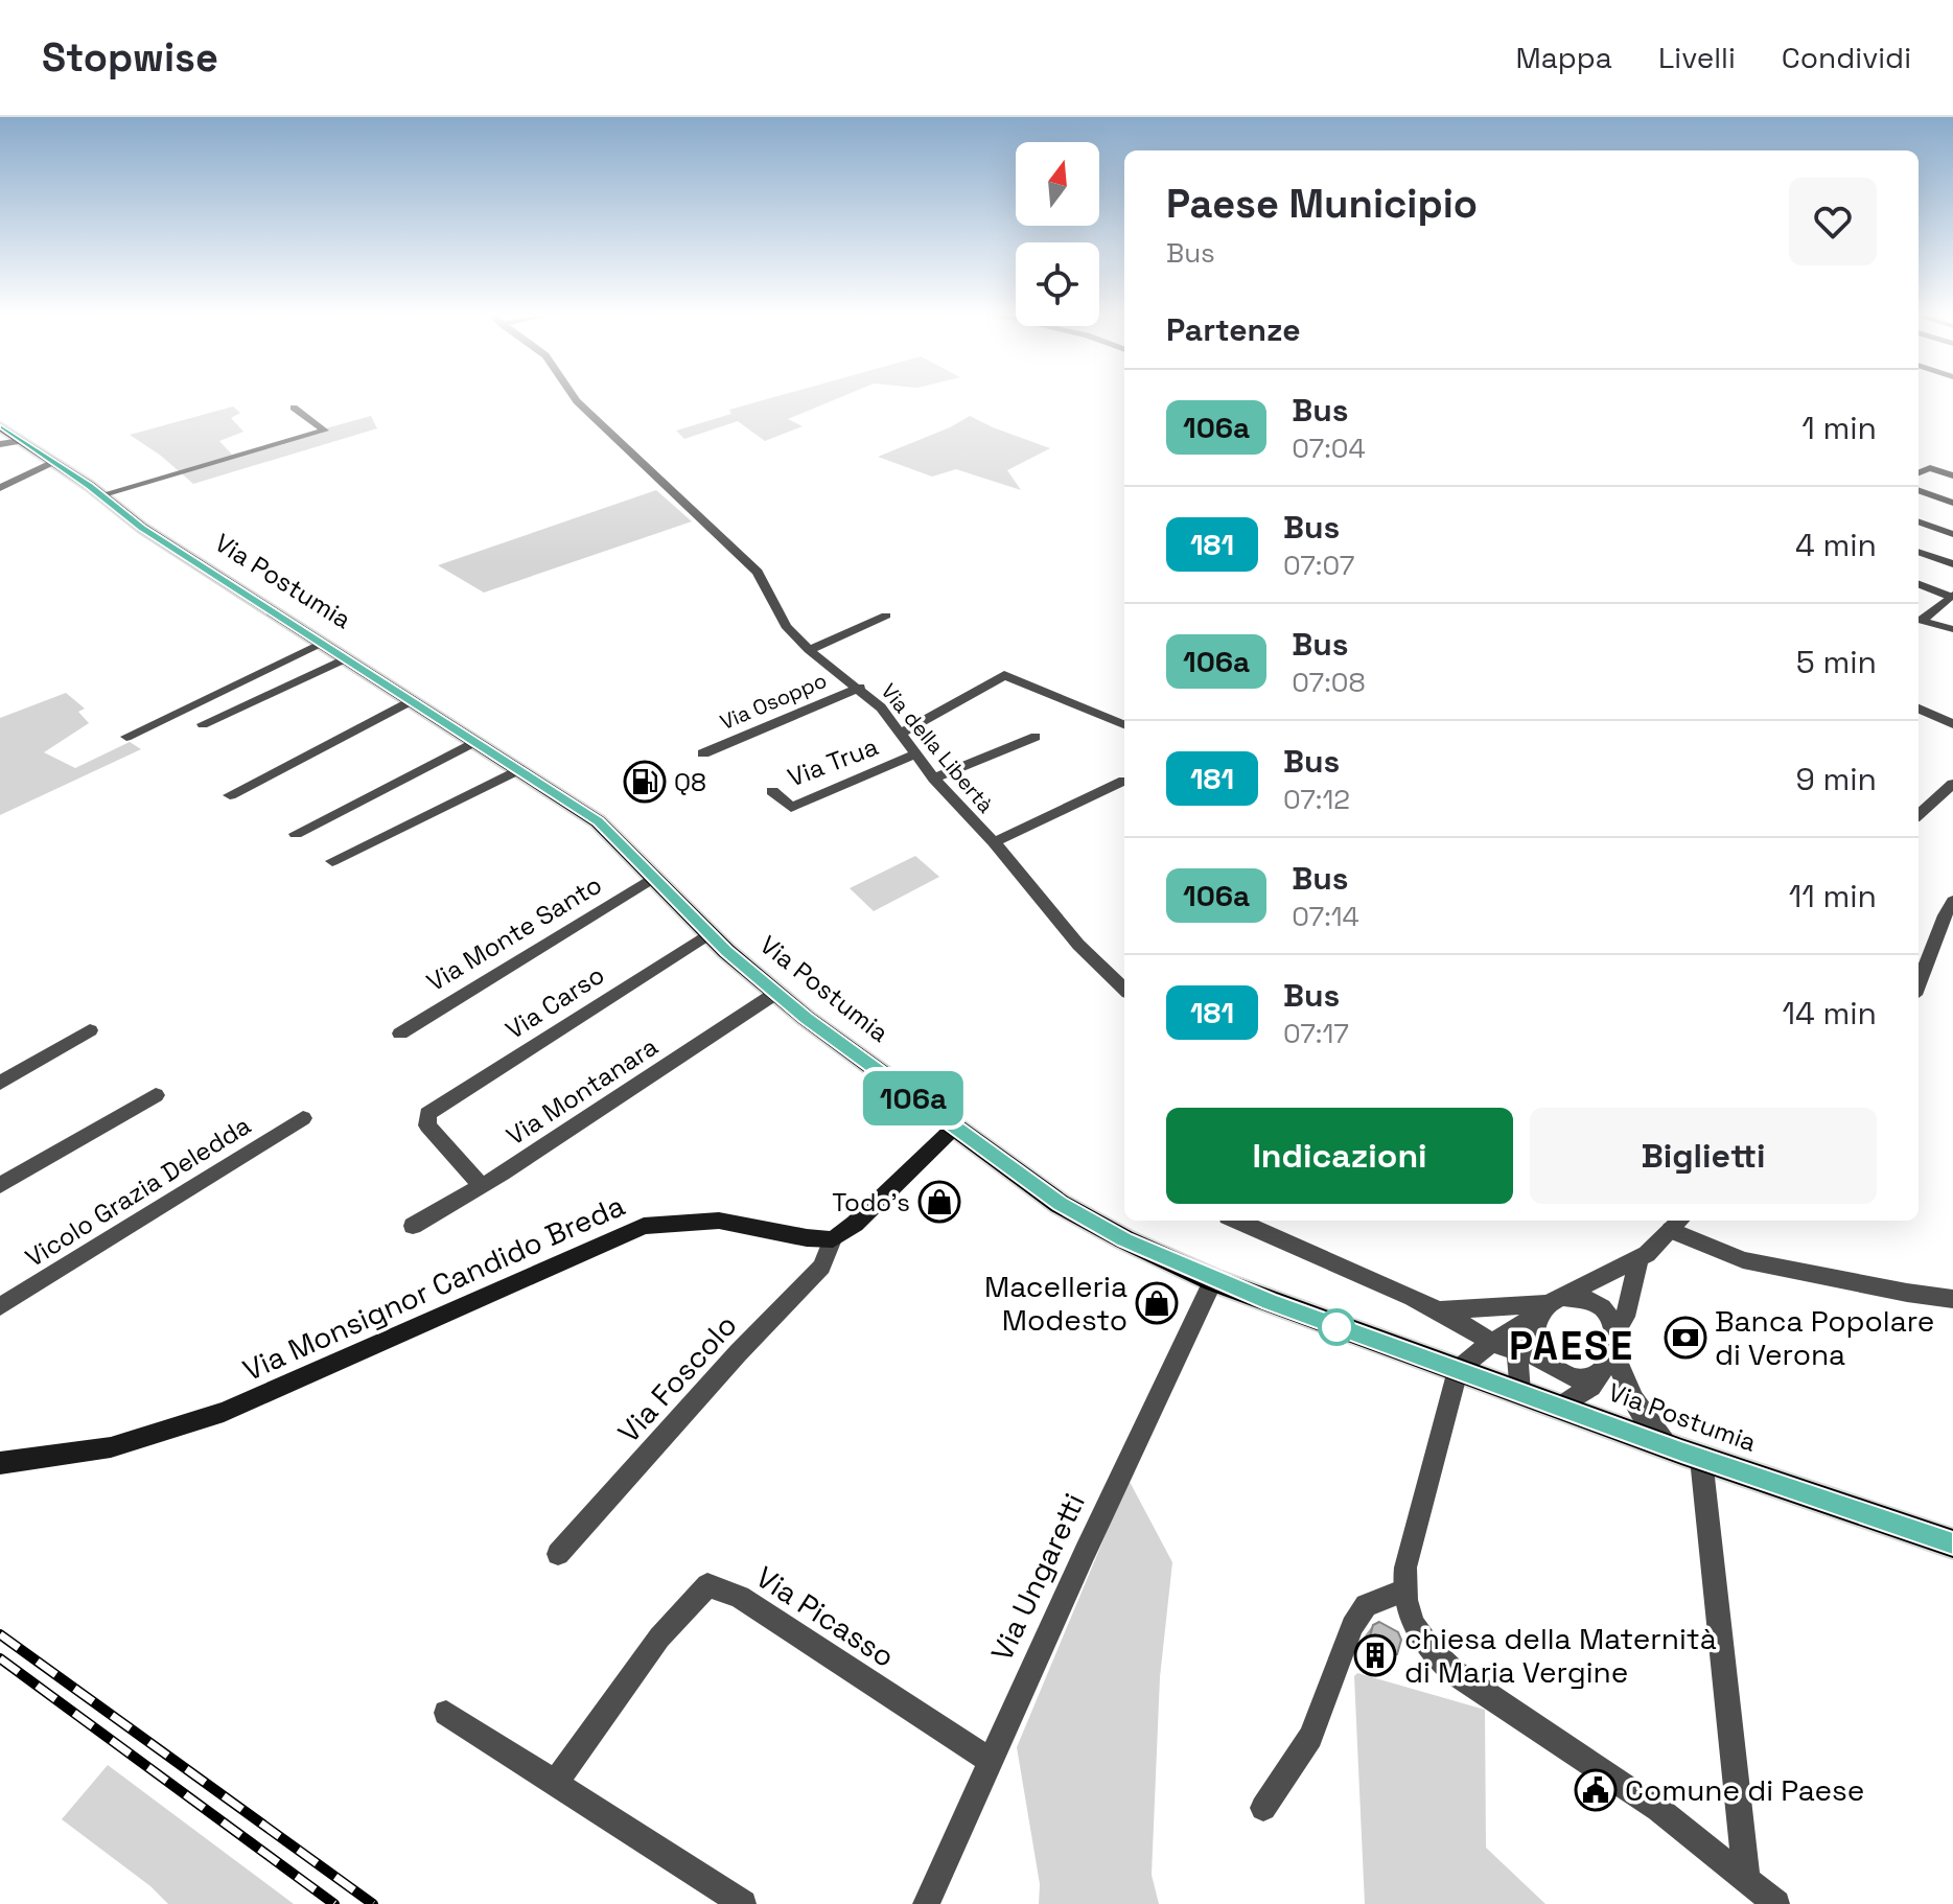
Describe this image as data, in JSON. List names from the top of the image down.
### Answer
{
  "streets": {
    "main road": ["Via Postumia", "Via Monsignor Candido Breda"],
    "street": [
      "Via Osoppo",
      "Via della Libertà",
      "Via Trua",
      "Via Monte Santo",
      "Via Carso",
      "Via Montanara",
      "Vicolo Grazia Deledda",
      "Via Foscolo",
      "Via Ungaretti",
      "Via Picasso"
    ]
  },
  "crossings": [
    ["Via Postumia", "Via Monte Santo"],
    ["Via Postumia", "Via Carso"],
    ["Via Postumia", "Via Montanara"],
    ["Via Postumia", "Via Ungaretti"],
    ["Via Osoppo", "Via della Libertà"],
    ["Via della Libertà", "Via Trua"],
    ["Via Carso", "Via Montanara"],
    ["Via Monsignor Candido Breda", "Via Foscolo"],
    ["Via Ungaretti", "Via Picasso"]
  ],
  "districts": ["PAESE"],
  "places": {
    "fuel station": ["Q8"],
    "shop": ["Todo's", "Macelleria Modesto"],
    "bank": ["Banca Popolare di Verona"],
    "building": ["chiesa della Maternità di Maria Vergine"],
    "public building": ["Comune di Paese"]
  },
  "lines": ["bus line 106a"],
  "north": "top",
  "page": {
    "header": "Stopwise",
    "nav": ["Mappa", "Livelli", "Condividi"],
    "on_map": "106a",
    "heading": [
      ["Paese Municipio", "Bus"],
      "Partenze"
    ],
    "list": [
      {
        "mark": "106a",
        "name": "Bus",
        "note": "07:04",
        "value": "1 min"
      },
      {
        "mark": "181",
        "name": "Bus",
        "note": "07:07",
        "value": "4 min"
      },
      {
        "mark": "106a",
        "name": "Bus",
        "note": "07:08",
        "value": "5 min"
      },
      {
        "mark": "181",
        "name": "Bus",
        "note": "07:12",
        "value": "9 min"
      },
      {
        "mark": "106a",
        "name": "Bus",
        "note": "07:14",
        "value": "11 min"
      },
      {
        "mark": "181",
        "name": "Bus",
        "note": "07:17",
        "value": "14 min"
      }
    ],
    "buttons": ["Indicazioni", "Biglietti"]
  }
}
